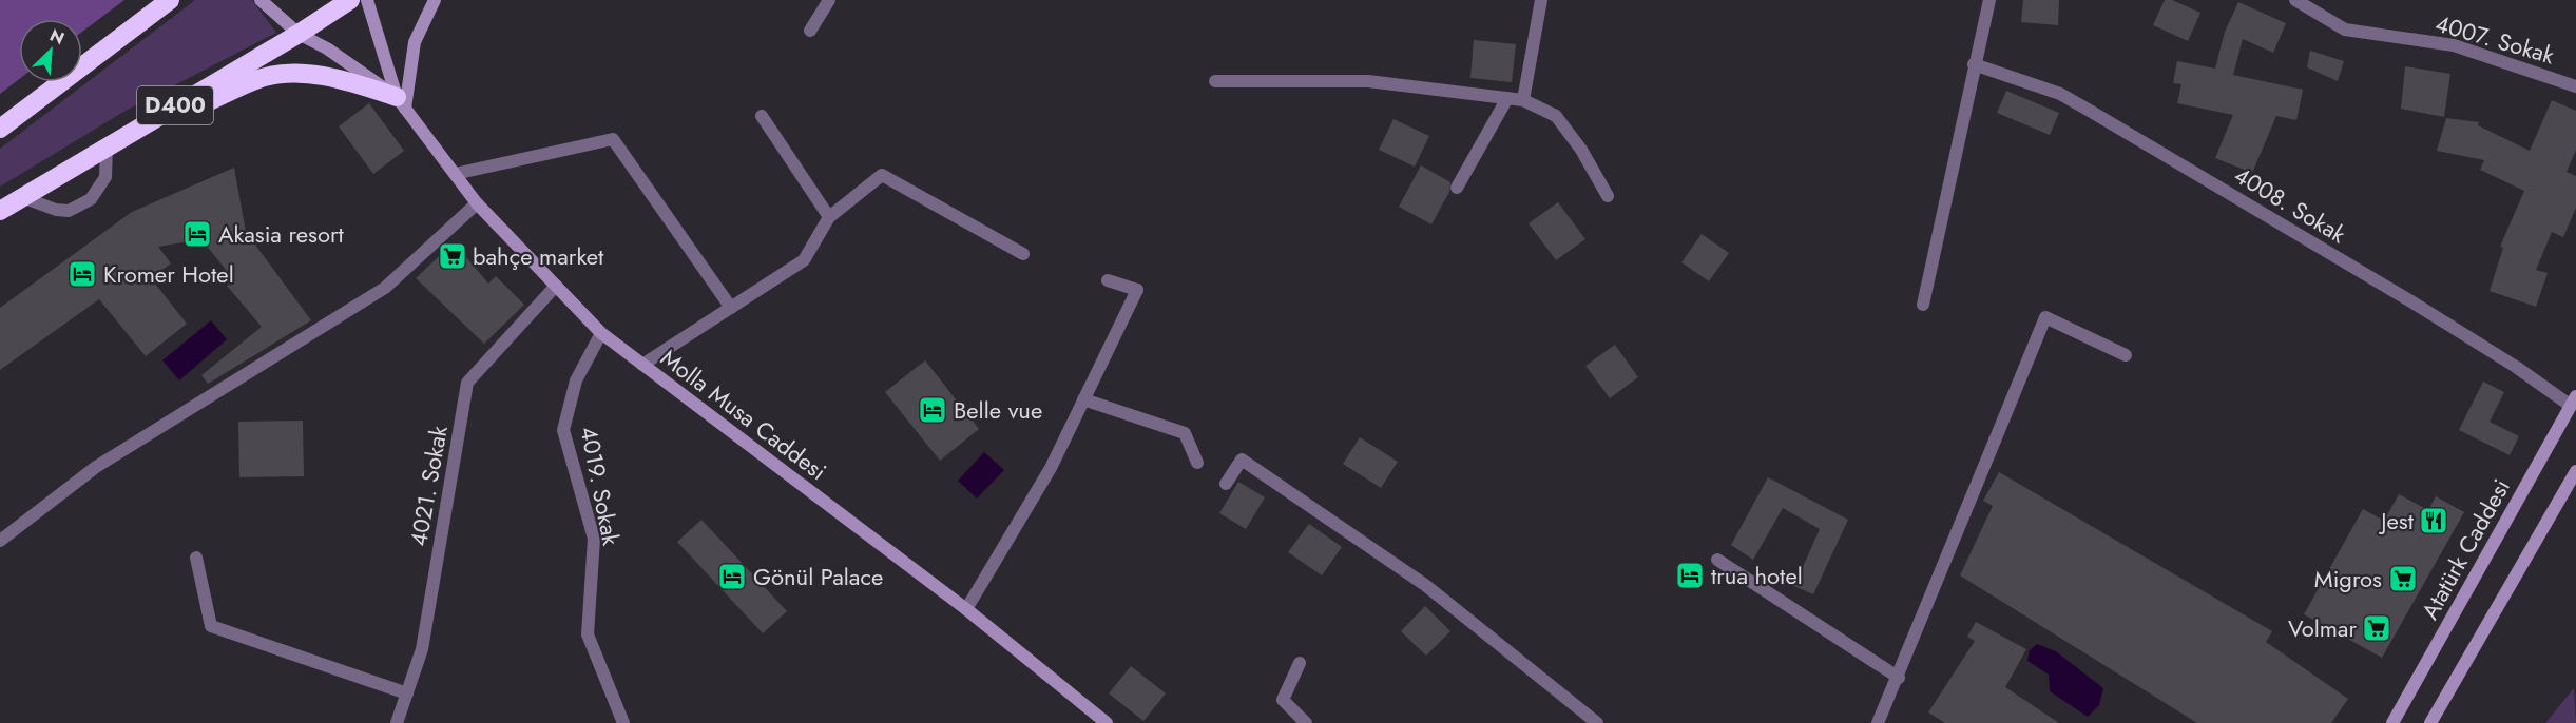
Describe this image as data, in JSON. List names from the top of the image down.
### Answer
{
  "streets": {
    "highway": ["D400"],
    "street": [
      "4007. Sokak",
      "4008. Sokak",
      "Molla Musa Caddesi",
      "4021. Sokak",
      "4019. Sokak",
      "Atatürk Caddesi"
    ]
  },
  "crossings": [
    ["D400", "Molla Musa Caddesi"],
    ["4008. Sokak", "Atatürk Caddesi"],
    ["Molla Musa Caddesi", "4021. Sokak"],
    ["Molla Musa Caddesi", "4019. Sokak"]
  ],
  "places": {
    "hotel": [
      "Akasia resort",
      "Kromer Hotel",
      "Belle vue",
      "trua hotel",
      "Gönül Palace"
    ],
    "supermarket": ["bahçe market", "Migros", "Volmar"],
    "restaurant": ["Jest"]
  },
  "north": "top right"
}
